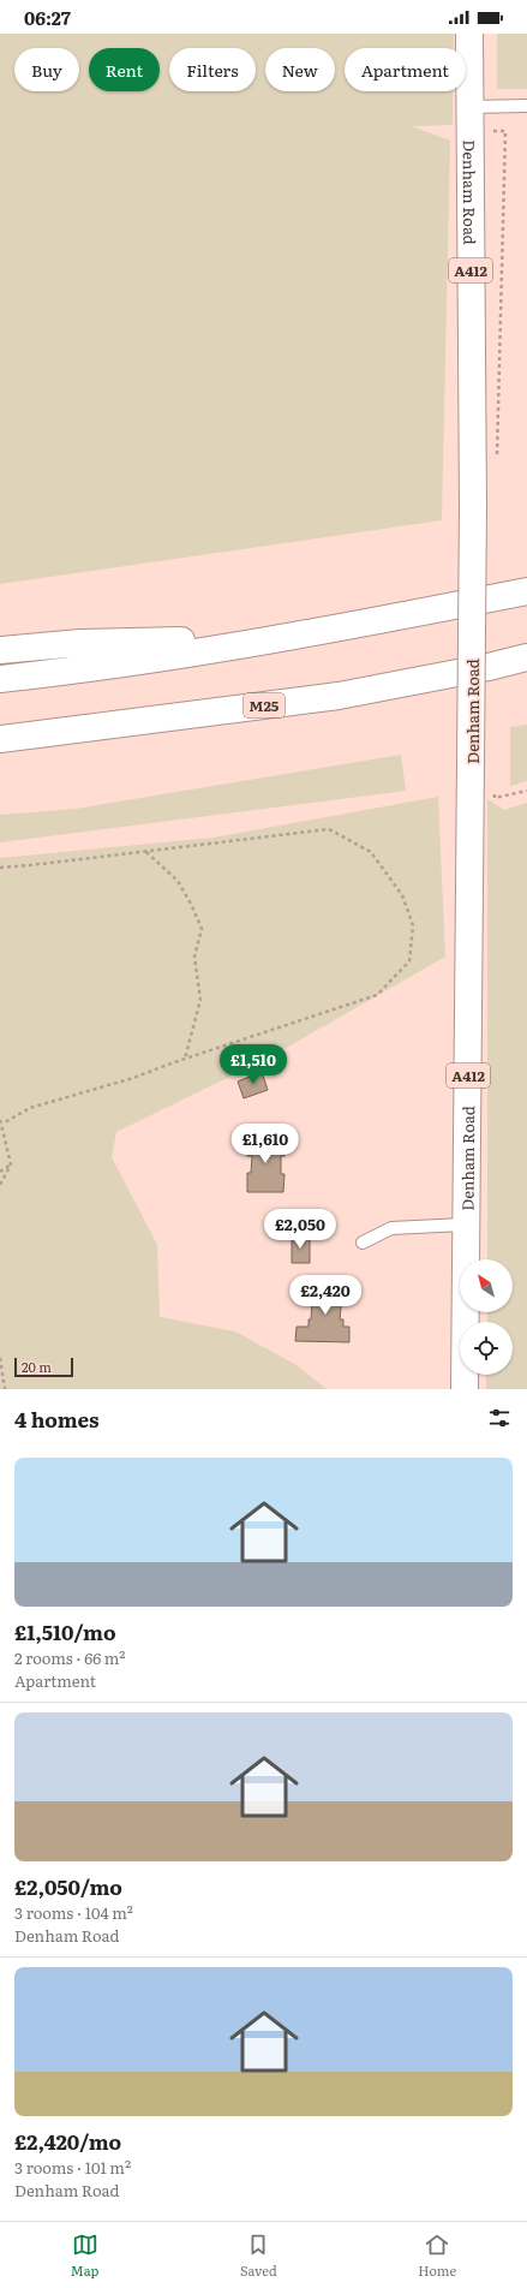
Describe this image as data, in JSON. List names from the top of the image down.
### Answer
{
  "streets": {
    "main road": ["Denham Road", "A412", "M25"]
  },
  "scale_bar": "20 m",
  "north": "top left",
  "page": {
    "status": "06:27",
    "chip": [
      "Buy",
      "Rent",
      "Filters",
      "New",
      "Apartment"
    ],
    "price": [
      "£1,510",
      "£1,610",
      "£2,050",
      "£2,420"
    ],
    "scale": "20 m",
    "heading": "4 homes",
    "list": [
      {
        "name": "£1,510/mo",
        "note": "2 rooms · 66 m² · Apartment"
      },
      {
        "name": "£2,050/mo",
        "note": "3 rooms · 104 m² · Denham Road"
      },
      {
        "name": "£2,420/mo",
        "note": "3 rooms · 101 m² · Denham Road"
      }
    ],
    "tabs": ["Map", "Saved", "Home"]
  }
}
